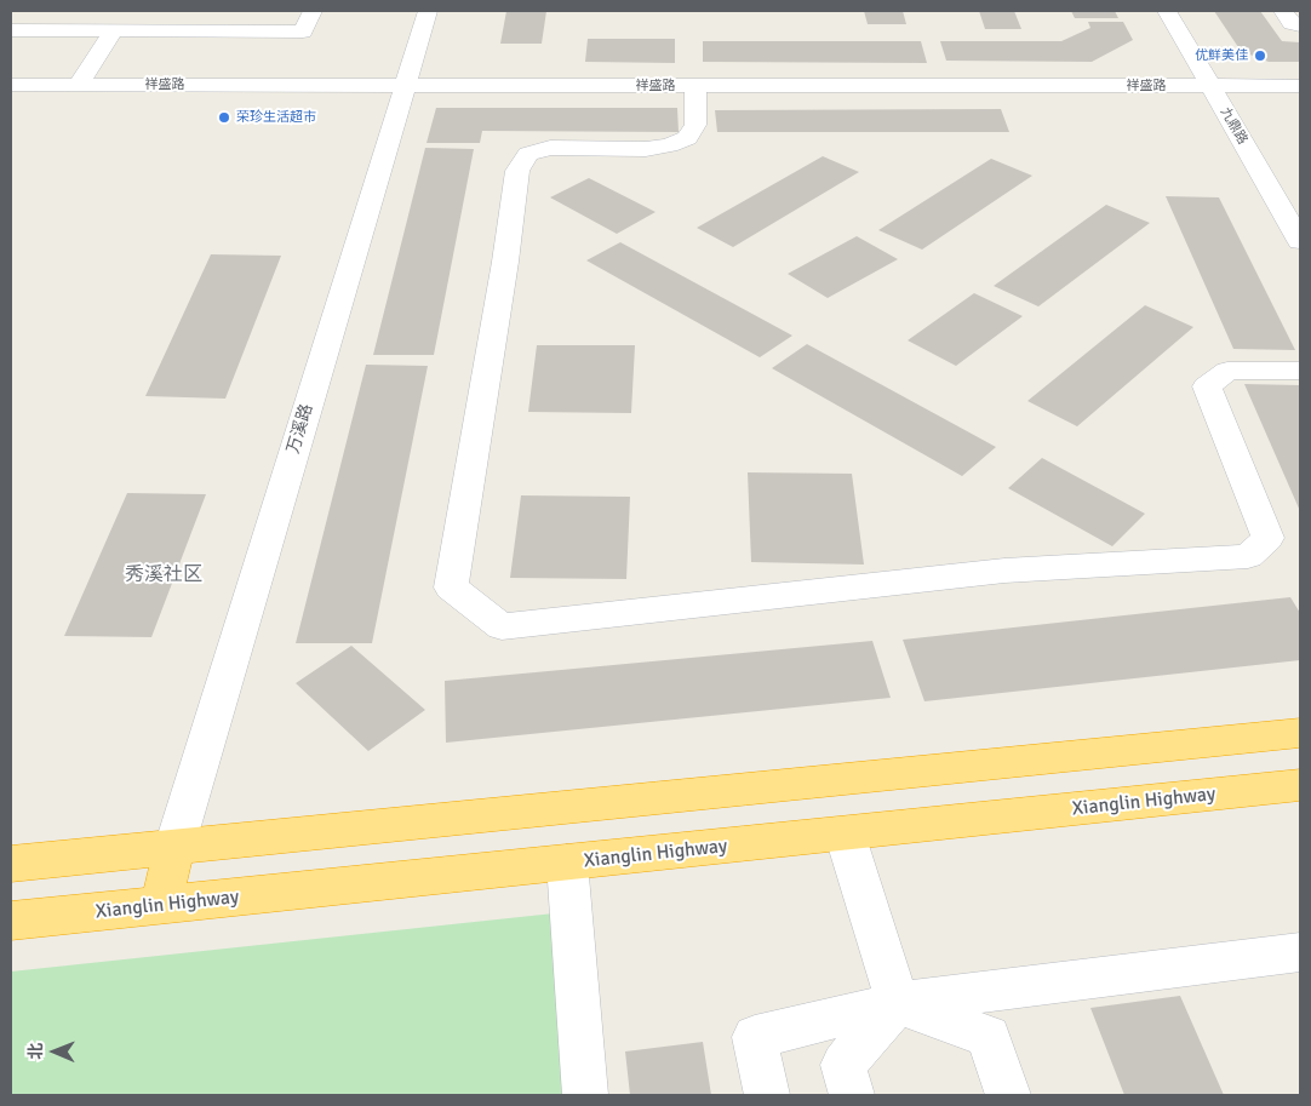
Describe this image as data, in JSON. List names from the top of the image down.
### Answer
{
  "streets": {
    "highway": ["Xianglin Highway"],
    "street": ["祥盛路", "九鼎路", "万溪路"]
  },
  "crossings": [
    ["祥盛路", "九鼎路"],
    ["祥盛路", "万溪路"]
  ],
  "districts": ["秀溪社区"],
  "places": ["优鲜美佳", "荣珍生活超市"],
  "north": "left"
}
